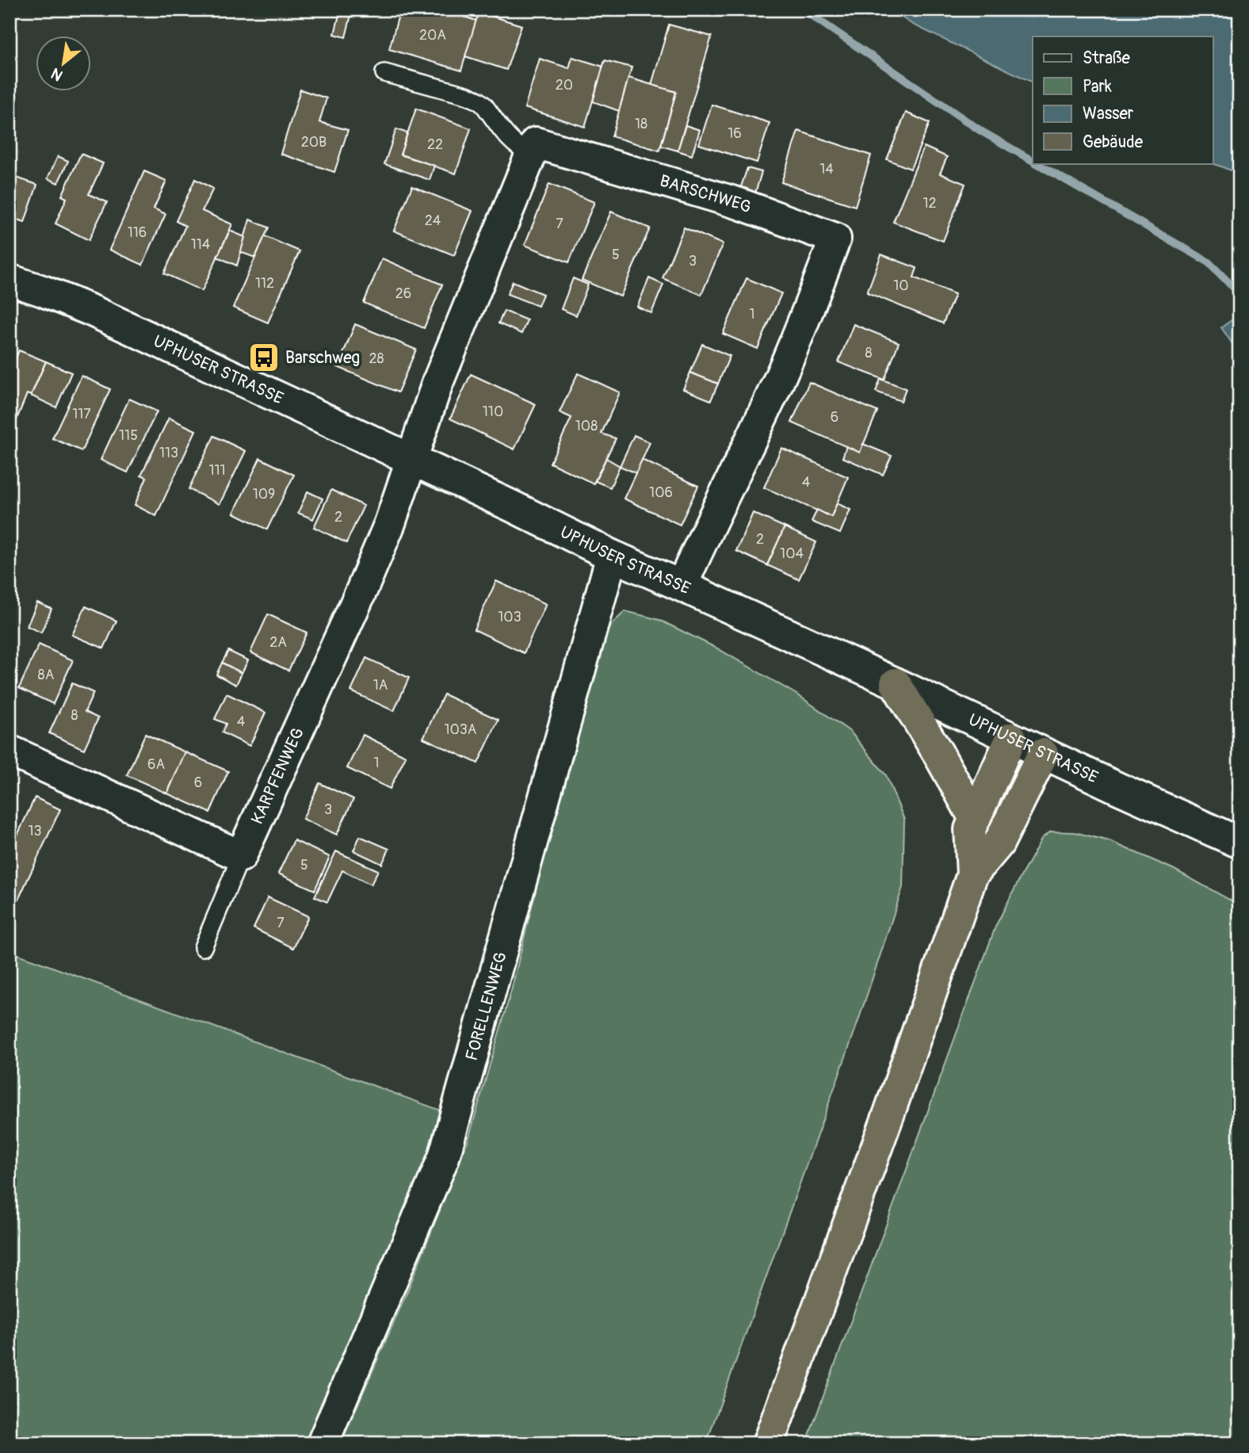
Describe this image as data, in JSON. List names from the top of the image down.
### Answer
{
  "streets": {
    "street": [
      "BARSCHWEG",
      "UPHUSER STRASSE",
      "KARPFENWEG",
      "FORELLENWEG"
    ]
  },
  "crossings": [
    ["BARSCHWEG", "UPHUSER STRASSE"],
    ["UPHUSER STRASSE", "KARPFENWEG"],
    ["UPHUSER STRASSE", "FORELLENWEG"]
  ],
  "places": {
    "bus stop": ["Barschweg"]
  },
  "house_numbers": [
    "20A",
    "20",
    "18",
    "16",
    "20B",
    "22",
    "14",
    "12",
    "24",
    "7",
    "116",
    "114",
    "5",
    "3",
    "112",
    "10",
    "26",
    "1",
    "8",
    "28",
    "110",
    "117",
    "6",
    "108",
    "115",
    "113",
    "111",
    "4",
    "106",
    "109",
    "2",
    "2",
    "104",
    "103",
    "2A",
    "8A",
    "1A",
    "8",
    "4",
    "103A",
    "1",
    "6A",
    "6",
    "3",
    "13",
    "5",
    "7"
  ],
  "legend": [
    "Straße",
    "Park",
    "Wasser",
    "Gebäude"
  ],
  "north": "bottom left"
}
